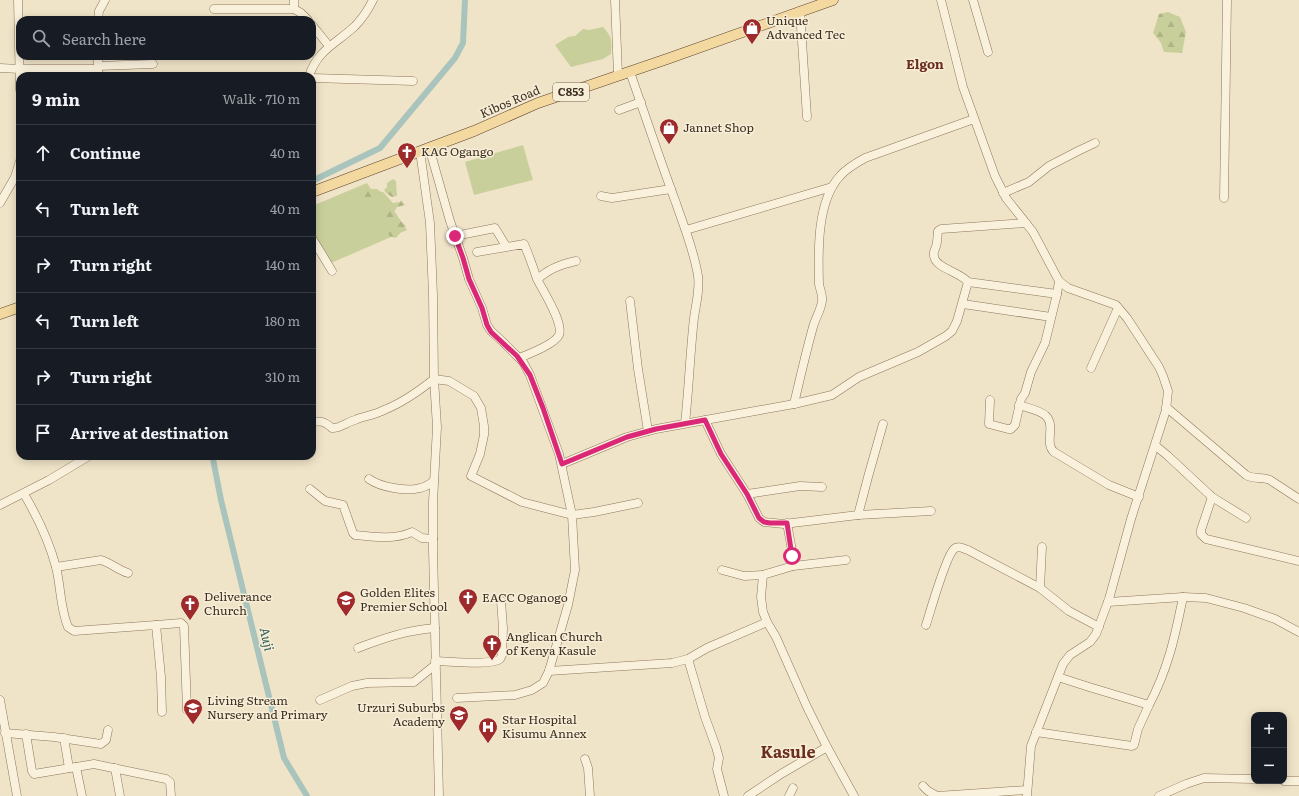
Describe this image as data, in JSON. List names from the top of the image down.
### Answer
{
  "streets": {
    "main road": ["C853", "Kibos Road"]
  },
  "districts": ["Elgon", "Kasule"],
  "water": ["Auji"],
  "places": {
    "shop": ["Unique Advanced Tec", "Jannet Shop"],
    "church": [
      "KAG Ogango",
      "EACC Oganogo",
      "Deliverance Church",
      "Anglican Church of Kenya Kasule"
    ],
    "school or university": ["Golden Elites Premier School", "Living Stream Nursery and Primary", "Urzuri Suburbs Academy"],
    "hospital": ["Star Hospital Kisumu Annex"]
  },
  "page": {
    "search": "Search here",
    "heading": ["9 min", "Walk · 710 m"],
    "list": [
      ["Continue", "40 m"],
      ["Turn left", "40 m"],
      ["Turn right", "140 m"],
      ["Turn left", "180 m"],
      ["Turn right", "310 m"],
      "Arrive at destination"
    ],
    "map_buttons": ["+", "−"]
  }
}
